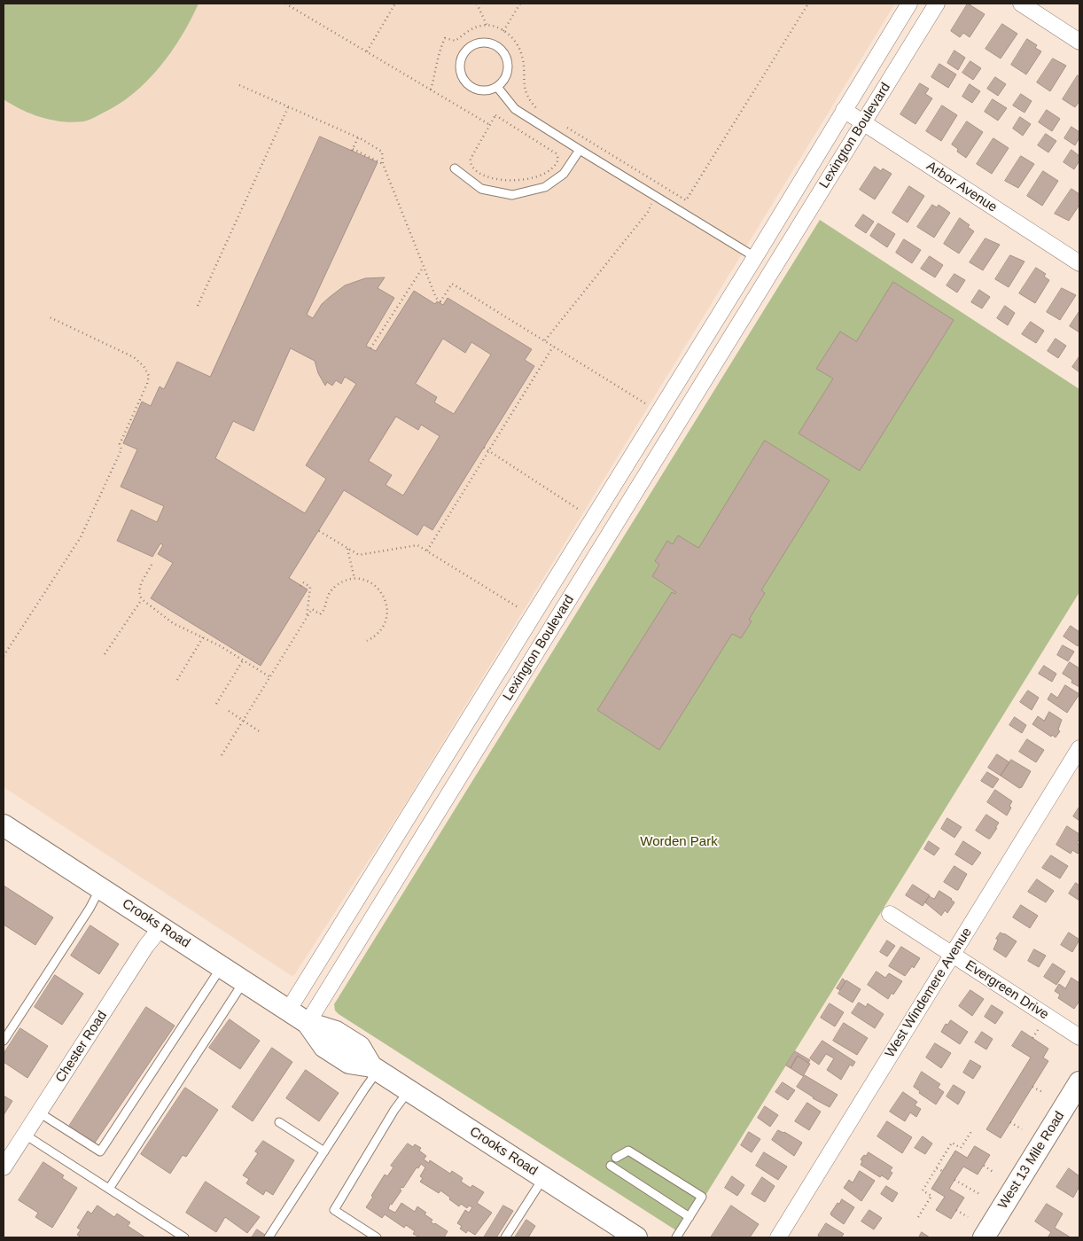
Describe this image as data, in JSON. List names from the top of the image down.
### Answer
{
  "streets": {
    "main road": ["Crooks Road", "West 13 Mile Road"],
    "street": [
      "Lexington Boulevard",
      "Arbor Avenue",
      "Evergreen Drive",
      "West Windemere Avenue",
      "Chester Road"
    ]
  },
  "crossings": [
    ["Lexington Boulevard", "Arbor Avenue"],
    ["Lexington Boulevard", "Crooks Road"],
    ["Crooks Road", "Chester Road"],
    ["Evergreen Drive", "West Windemere Avenue"]
  ],
  "parks": ["Worden Park"]
}
